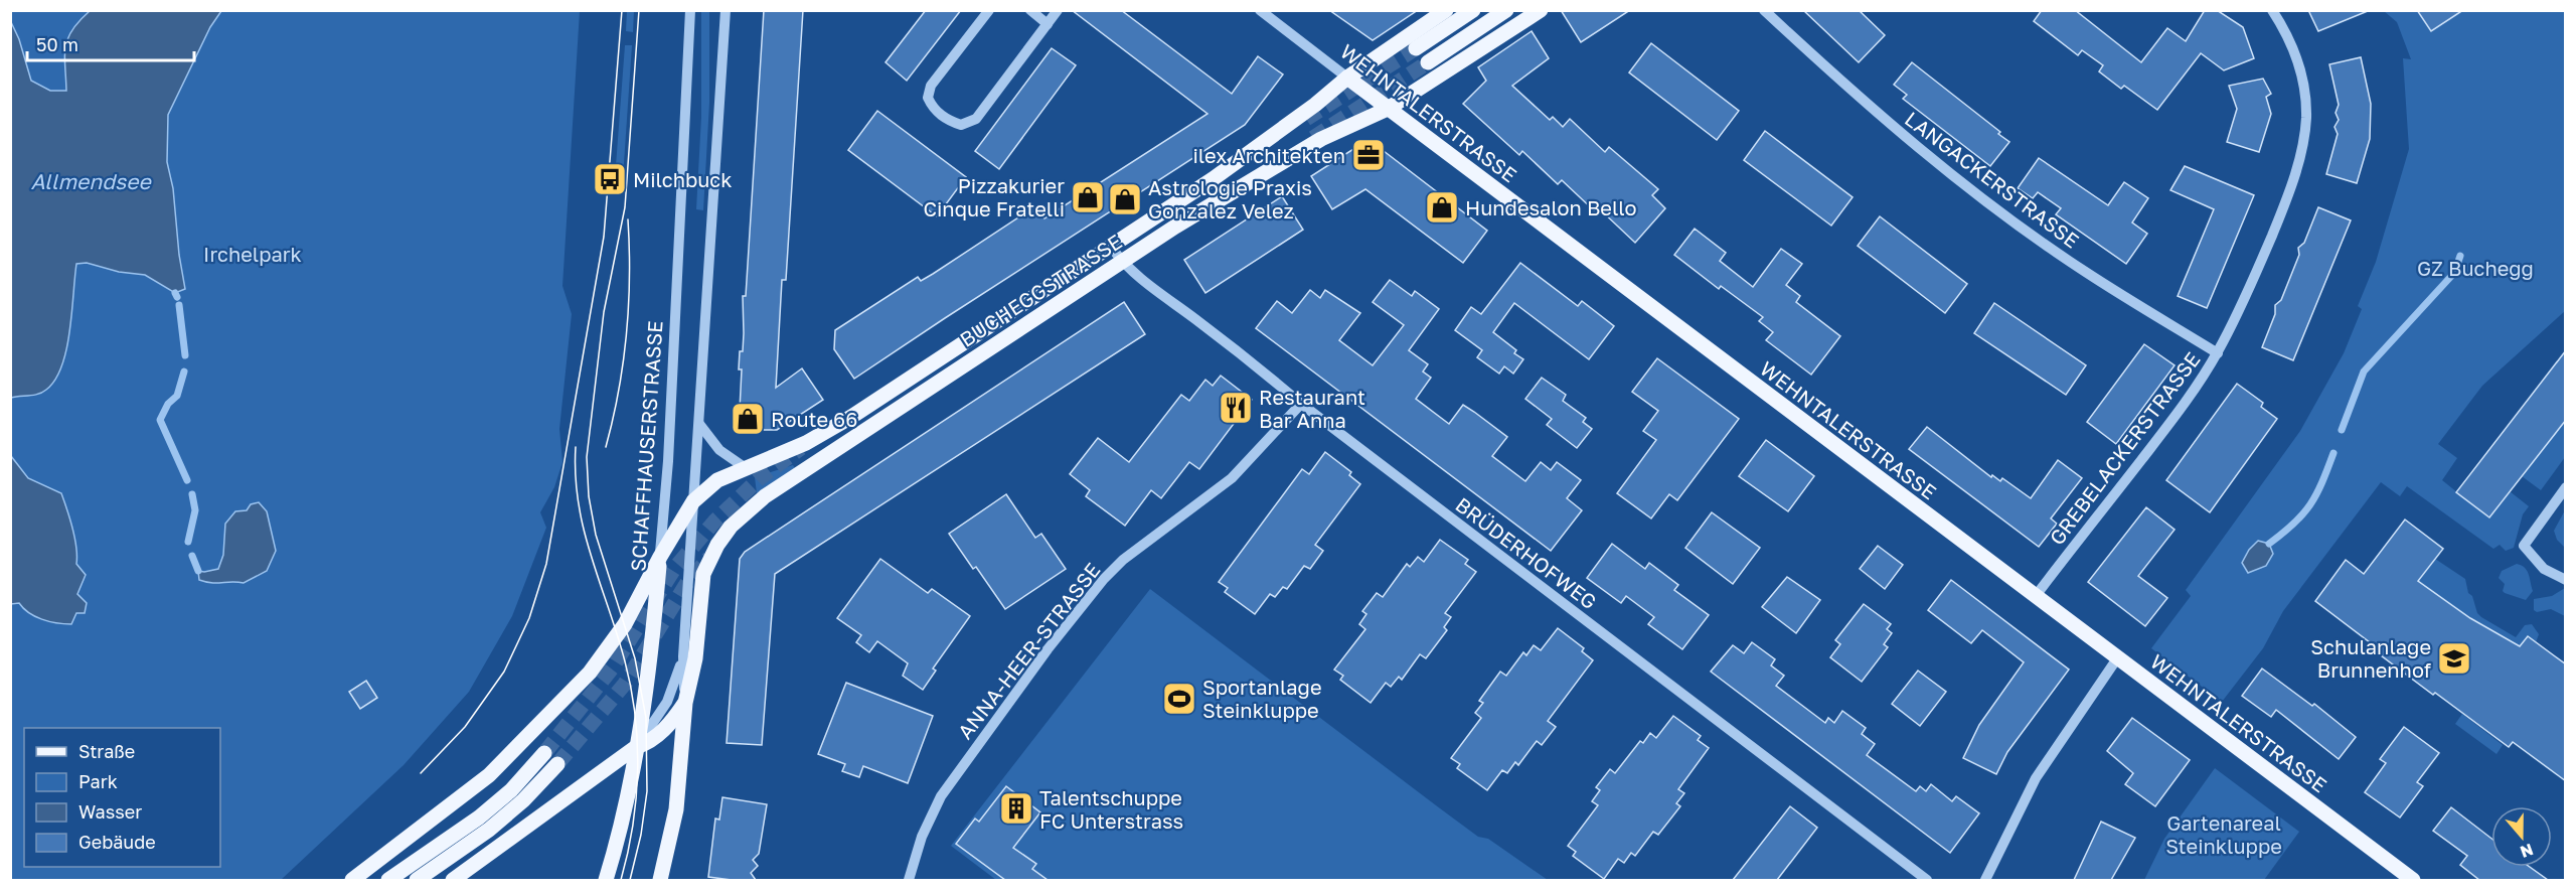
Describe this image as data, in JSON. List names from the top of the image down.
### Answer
{
  "streets": {
    "main road": ["WEHNTALERSTRASSE", "BUCHEGGSTRASSE", "SCHAFFHAUSERSTRASSE"],
    "street": [
      "LANGACKERSTRASSE",
      "GREBELACKERSTRASSE",
      "BRÜDERHOFWEG",
      "ANNA-HEER-STRASSE"
    ]
  },
  "crossings": [
    ["WEHNTALERSTRASSE", "BUCHEGGSTRASSE"],
    ["WEHNTALERSTRASSE", "GREBELACKERSTRASSE"],
    ["LANGACKERSTRASSE", "GREBELACKERSTRASSE"],
    ["BUCHEGGSTRASSE", "SCHAFFHAUSERSTRASSE"],
    ["BUCHEGGSTRASSE", "BRÜDERHOFWEG"],
    ["BRÜDERHOFWEG", "ANNA-HEER-STRASSE"]
  ],
  "water": ["Allmendsee"],
  "parks": ["Irchelpark", "GZ Buchegg", "Gartenareal Steinkluppe"],
  "places": {
    "office": ["ilex Architekten"],
    "bus stop": ["Milchbuck"],
    "shop": [
      "Pizzakurier Cinque Fratelli",
      "Astrologie Praxis Gonzalez Velez",
      "Hundesalon Bello",
      "Route 66"
    ],
    "restaurant": ["Restaurant Bar Anna"],
    "school or university": ["Schulanlage Brunnenhof"],
    "sports": ["Sportanlage Steinkluppe"],
    "building": ["Talentschuppe FC Unterstrass"]
  },
  "legend": [
    "Straße",
    "Park",
    "Wasser",
    "Gebäude"
  ],
  "scale_bar": "50 m",
  "north": "bottom"
}
